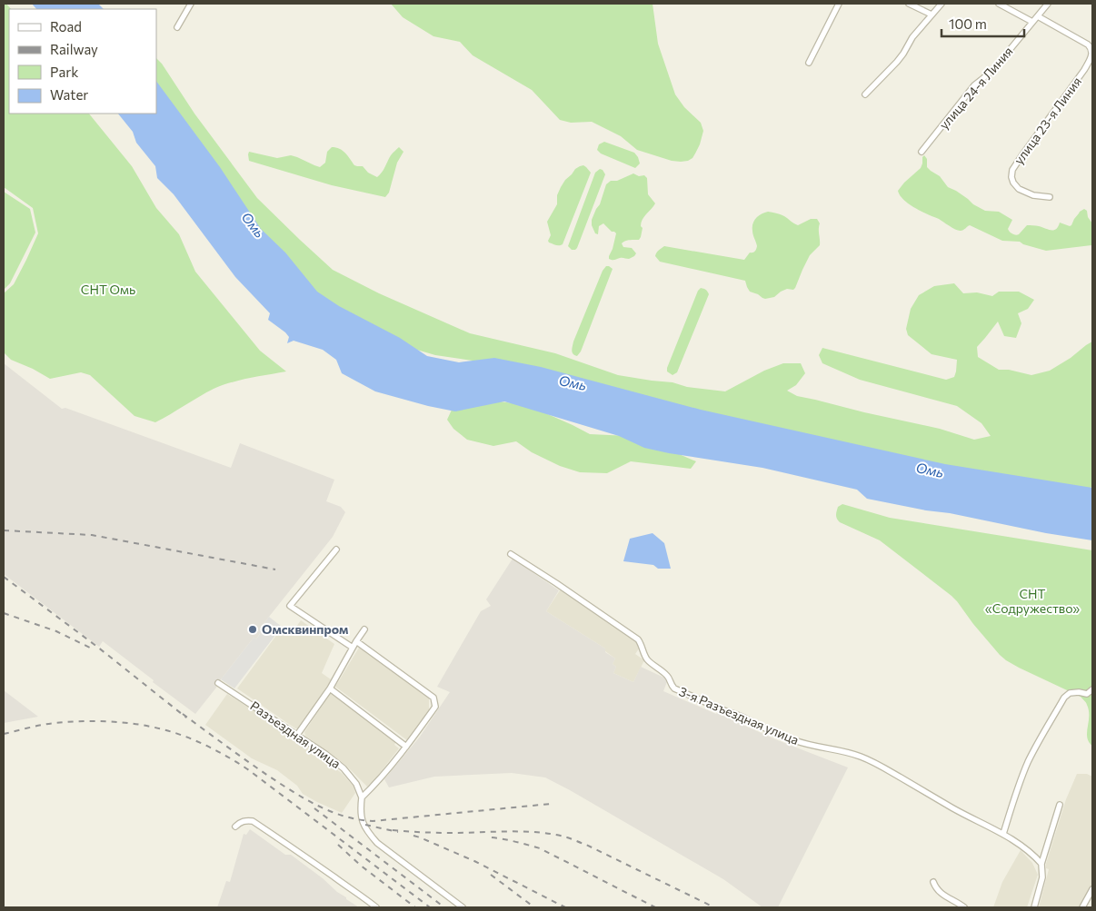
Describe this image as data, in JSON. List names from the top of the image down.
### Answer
{
  "streets": {
    "street": [
      "улица 24-я Линия",
      "улица 23-я Линия",
      "3-я Разъездная улица",
      "Разъездная улица"
    ]
  },
  "crossings": [
    ["улица 24-я Линия", "улица 23-я Линия"]
  ],
  "water": ["Омь"],
  "parks": ["СНТ Омь", "СНТ «Содружество»"],
  "places": ["Омсквинпром"],
  "legend": [
    "Road",
    "Railway",
    "Park",
    "Water"
  ],
  "scale_bar": "100 m"
}
